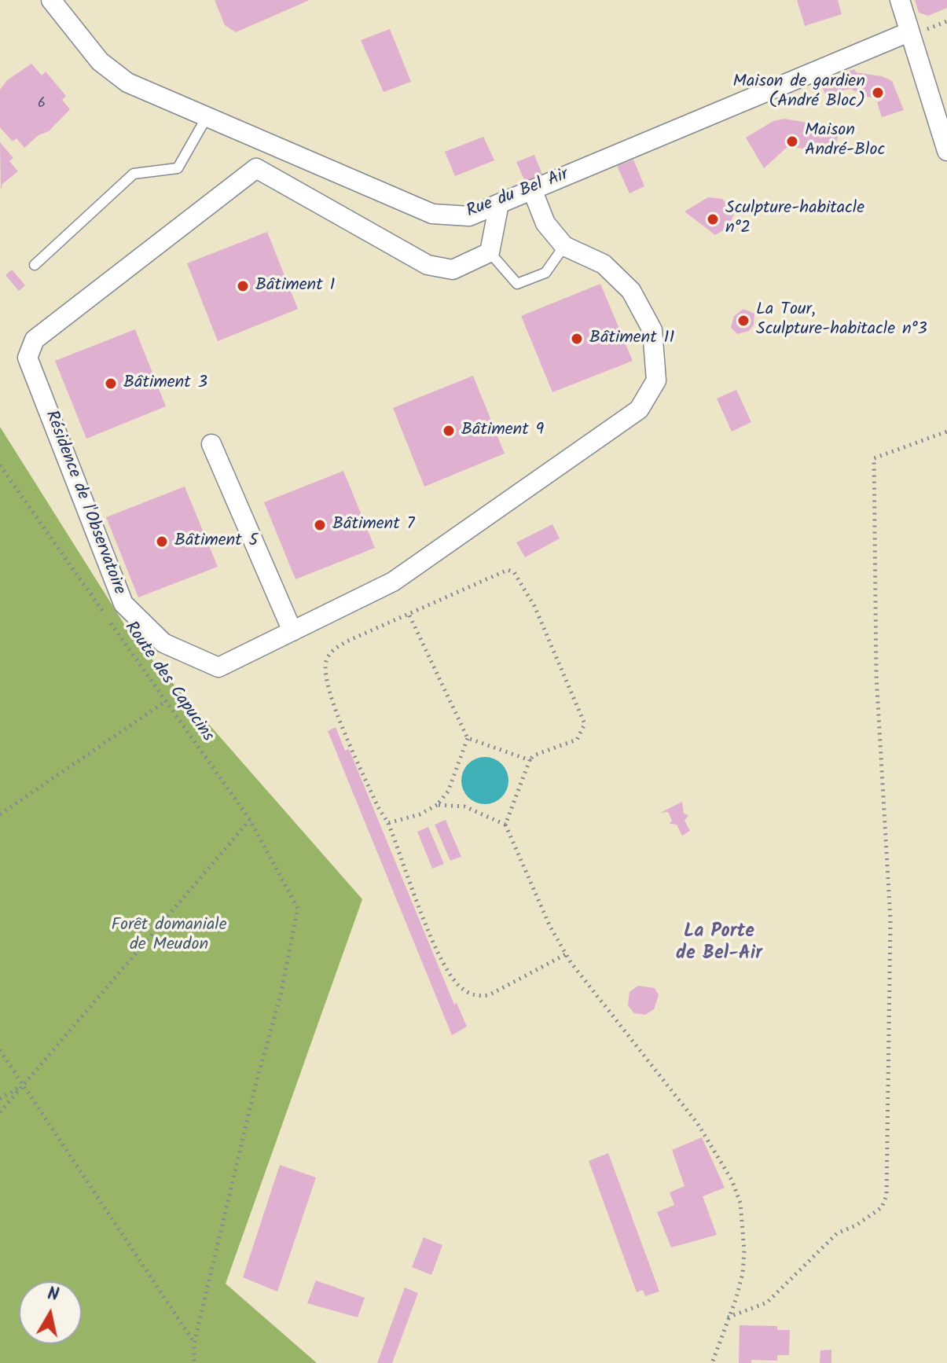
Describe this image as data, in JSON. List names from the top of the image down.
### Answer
{
  "streets": {
    "street": ["Rue du Bel Air", "Résidence de l'Observatoire"],
    "path": ["Route des Capucins"]
  },
  "crossings": [
    ["Rue du Bel Air", "Résidence de l'Observatoire"]
  ],
  "districts": ["La Porte de Bel-Air"],
  "parks": ["Forêt domaniale de Meudon"],
  "places": [
    "Maison de gardien (André Bloc)",
    "Maison André-Bloc",
    "Sculpture-habitacle n°2",
    "Bâtiment 1",
    "La Tour, Sculpture-habitacle n°3",
    "Bâtiment 11",
    "Bâtiment 3",
    "Bâtiment 9",
    "Bâtiment 7",
    "Bâtiment 5"
  ],
  "house_numbers": ["6"],
  "north": "top"
}
